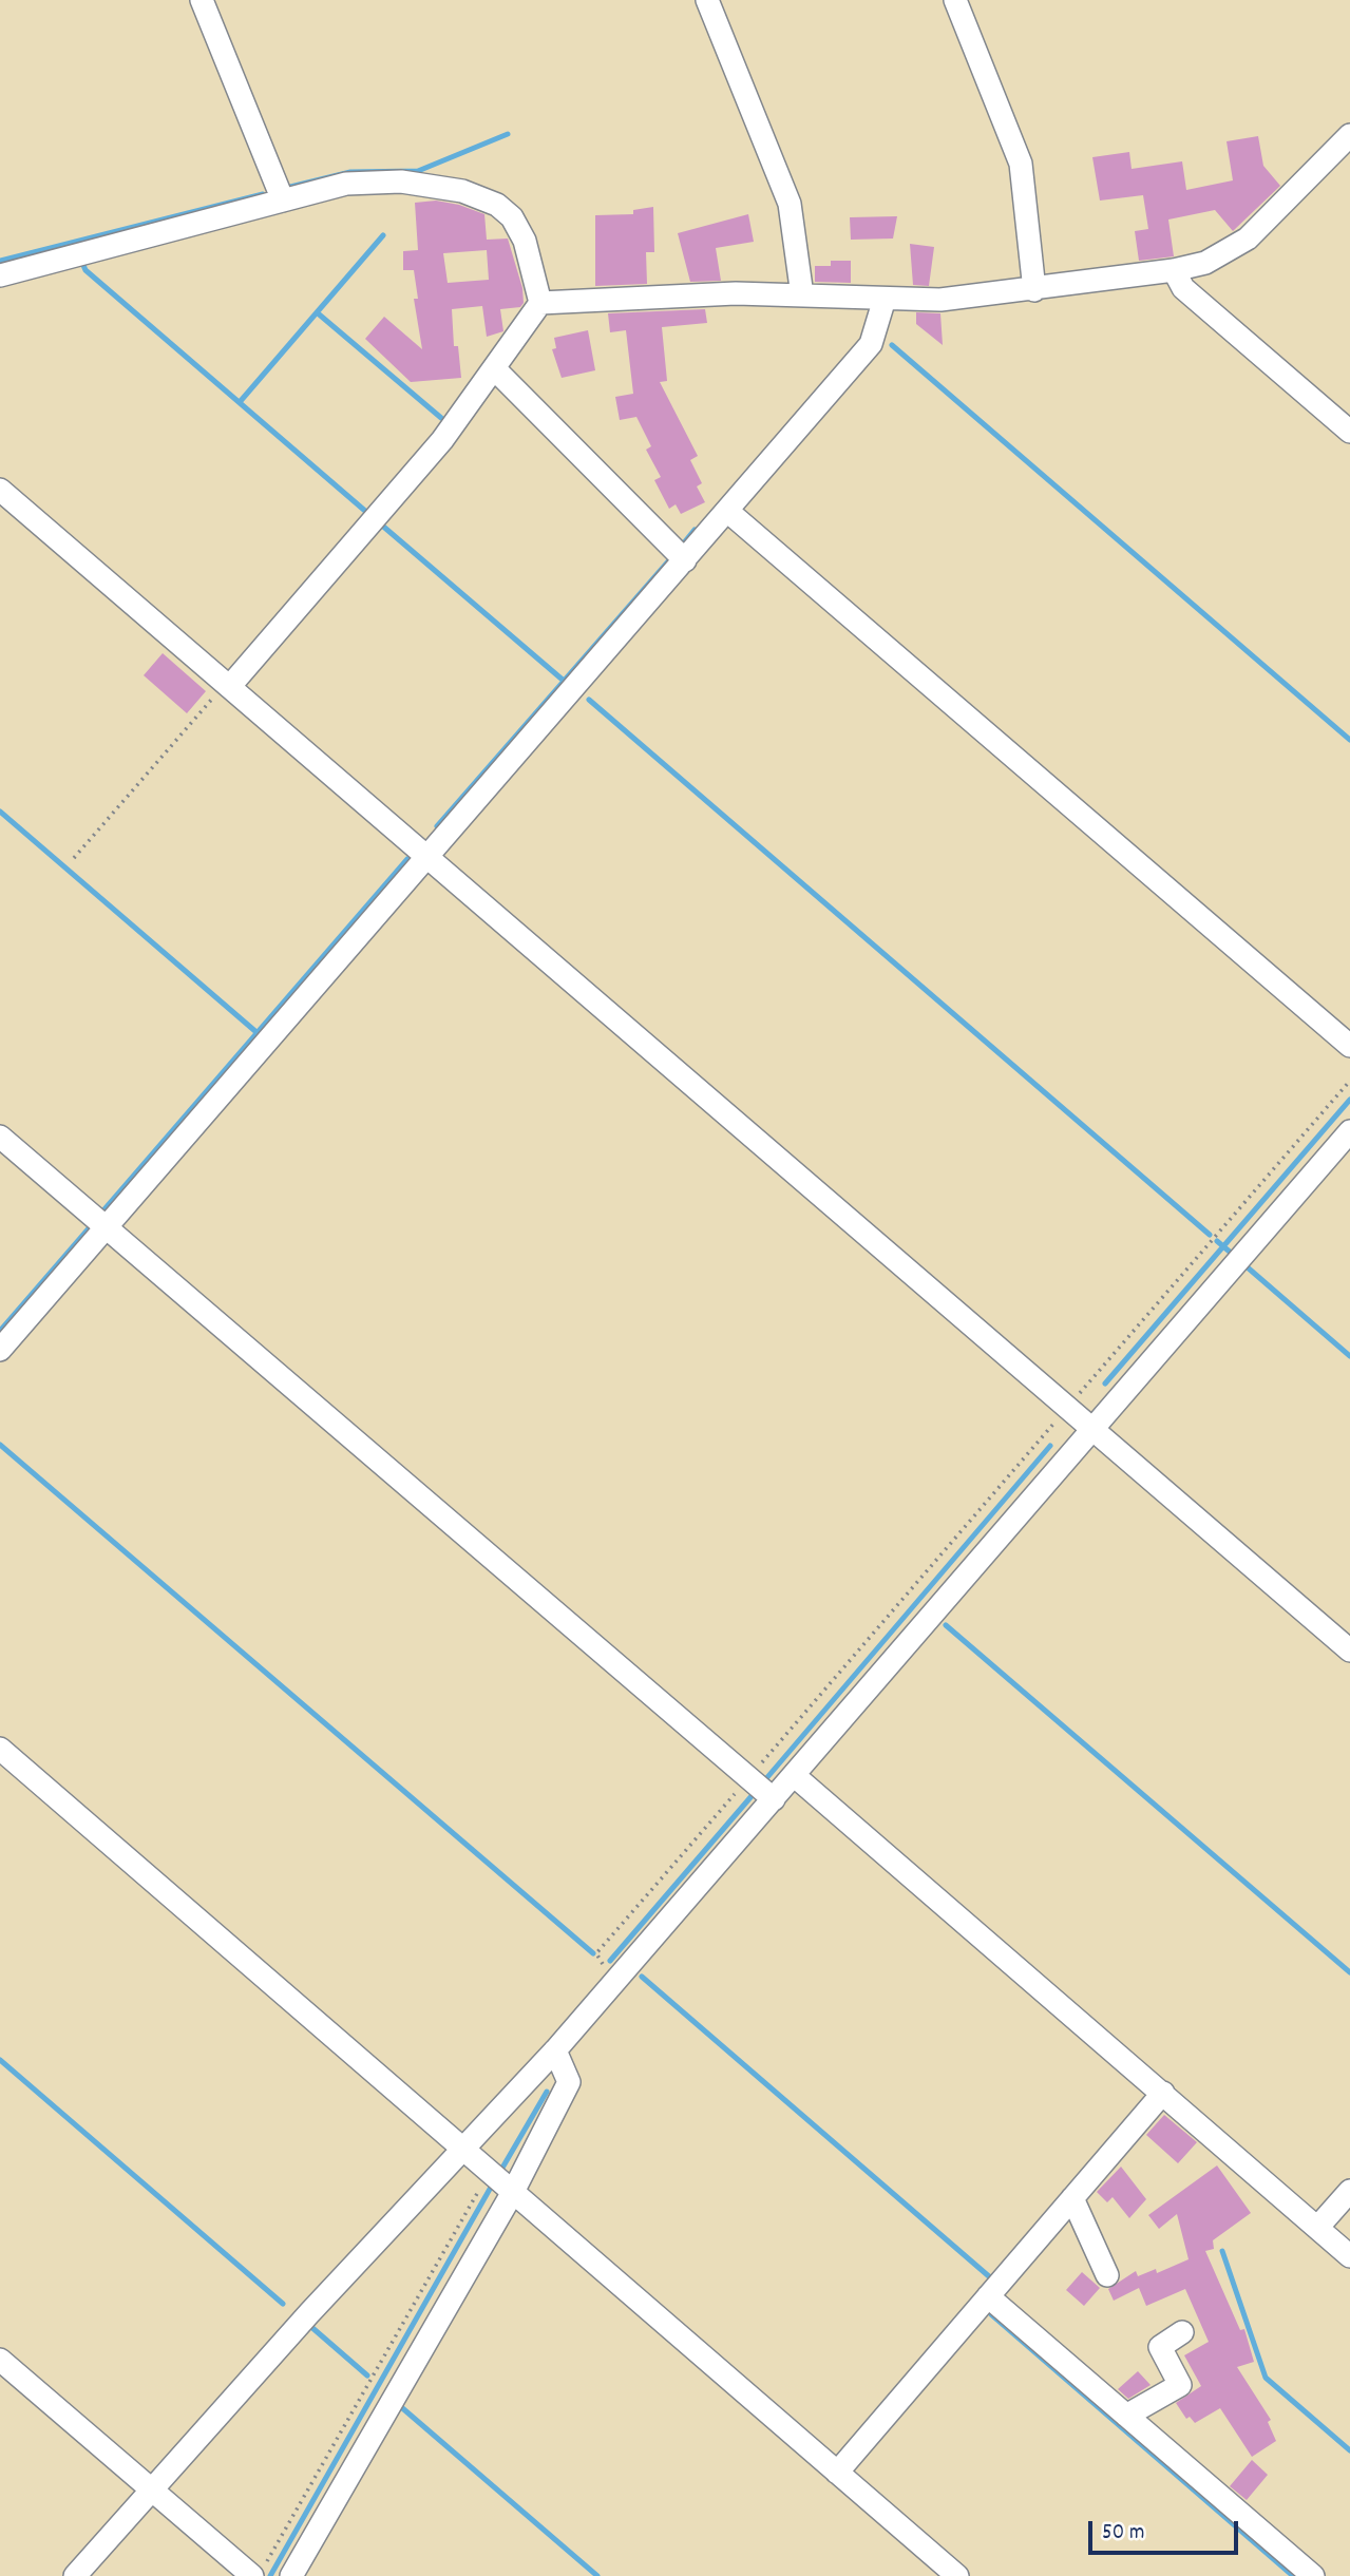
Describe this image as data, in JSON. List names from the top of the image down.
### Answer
{
  "scale_bar": "50 m"
}
